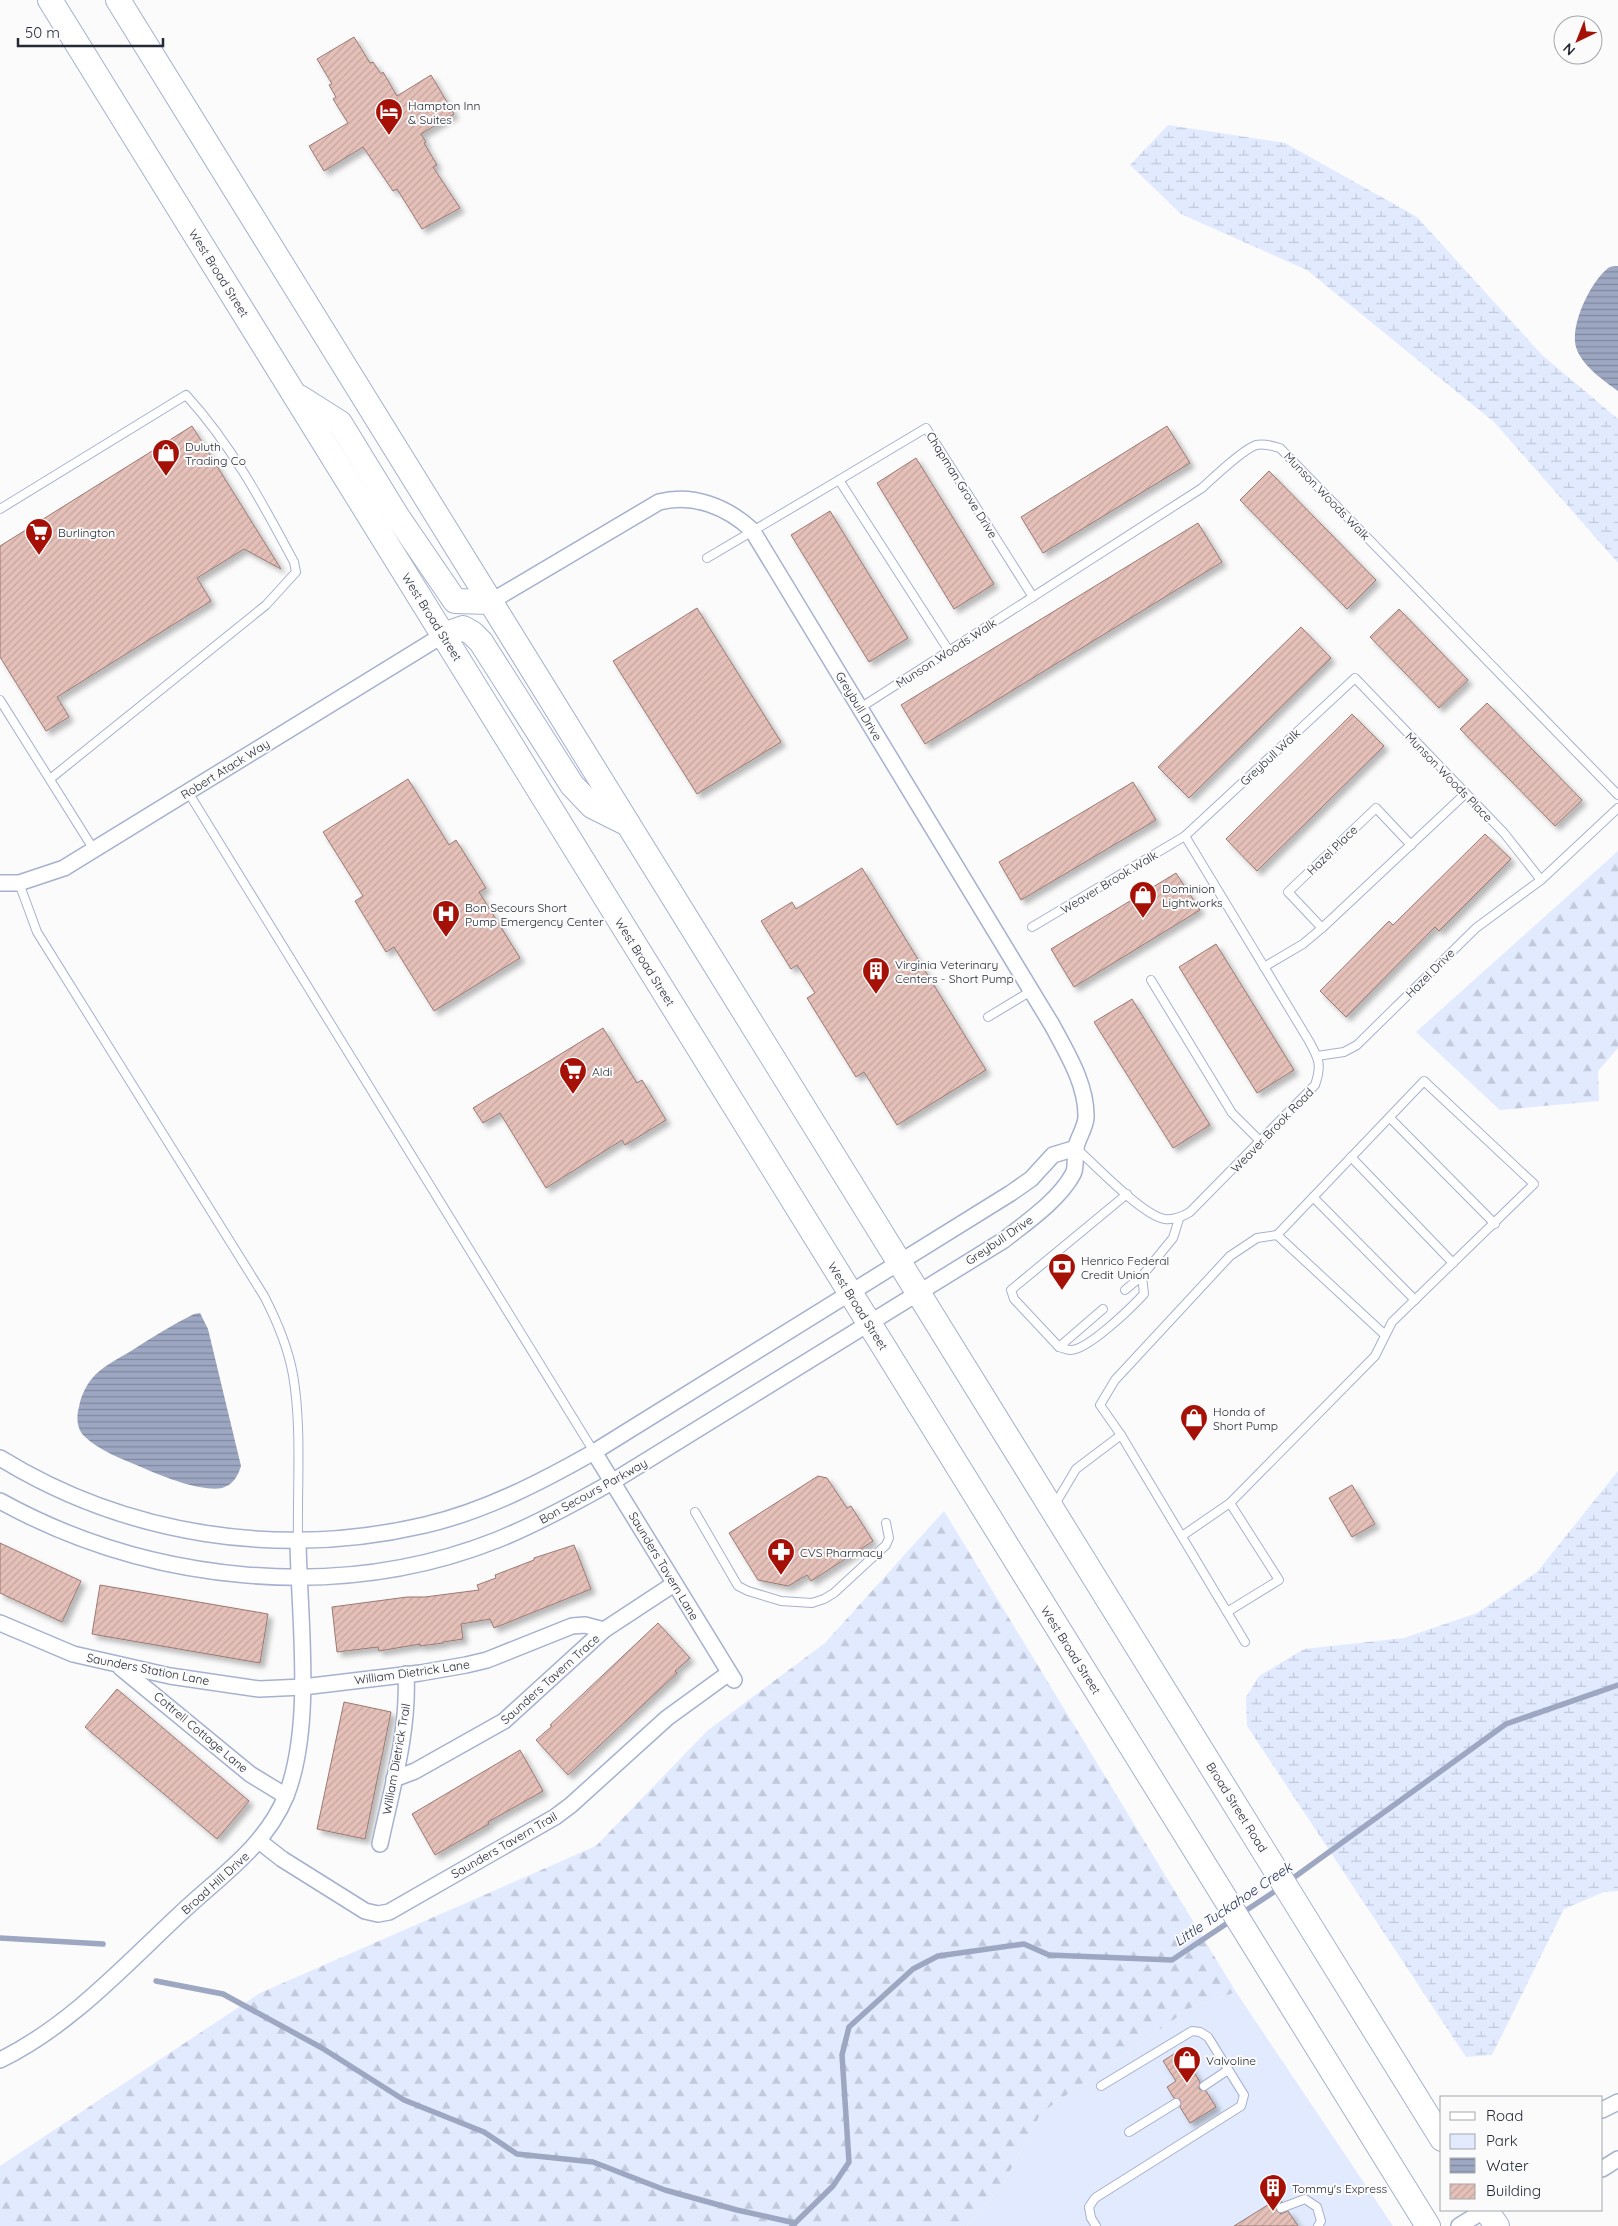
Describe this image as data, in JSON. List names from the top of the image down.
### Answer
{
  "streets": {
    "main road": ["West Broad Street", "Broad Street Road"],
    "street": [
      "Greybull Drive",
      "Robert Atack Way",
      "Bon Secours Parkway",
      "Saunders Tavern Lane",
      "Saunders Station Lane",
      "William Dietrick Lane",
      "Saunders Tavern Trace",
      "Cottrell Cottage Lane",
      "William Dietrick Trail",
      "Saunders Tavern Trail",
      "Broad Hill Drive"
    ],
    "lane": [
      "Chapman Grove Drive",
      "Munson Woods Walk",
      "Greybull Walk",
      "Munson Woods Place",
      "Hazel Place",
      "Weaver Brook Walk",
      "Hazel Drive",
      "Weaver Brook Road"
    ]
  },
  "crossings": [
    ["West Broad Street", "Greybull Drive"],
    ["West Broad Street", "Robert Atack Way"],
    ["West Broad Street", "Bon Secours Parkway"],
    ["Chapman Grove Drive", "Munson Woods Walk"],
    ["Munson Woods Walk", "Greybull Drive"],
    ["Greybull Drive", "Bon Secours Parkway"],
    ["Greybull Walk", "Munson Woods Place"],
    ["Greybull Walk", "Weaver Brook Walk"],
    ["Munson Woods Place", "Hazel Drive"],
    ["Hazel Drive", "Weaver Brook Road"],
    ["Bon Secours Parkway", "Saunders Tavern Lane"],
    ["Bon Secours Parkway", "Broad Hill Drive"],
    ["Saunders Tavern Lane", "Saunders Tavern Trace"],
    ["Saunders Tavern Lane", "Saunders Tavern Trail"],
    ["Saunders Station Lane", "William Dietrick Lane"],
    ["Saunders Station Lane", "Cottrell Cottage Lane"],
    ["Saunders Station Lane", "Broad Hill Drive"],
    ["William Dietrick Lane", "Saunders Tavern Trace"],
    ["William Dietrick Lane", "William Dietrick Trail"],
    ["William Dietrick Lane", "Broad Hill Drive"],
    ["Saunders Tavern Trace", "William Dietrick Trail"],
    ["Cottrell Cottage Lane", "Broad Hill Drive"],
    ["Saunders Tavern Trail", "Broad Hill Drive"]
  ],
  "water": ["Little Tuckahoe Creek"],
  "places": {
    "hotel": ["Hampton Inn & Suites"],
    "shop": [
      "Duluth Trading Co",
      "Dominion Lightworks",
      "Honda of Short Pump",
      "Valvoline"
    ],
    "supermarket": ["Burlington", "Aldi"],
    "hospital": ["Bon Secours Short Pump Emergency Center"],
    "building": ["Virginia Veterinary Centers - Short Pump", "Tommy's Express"],
    "bank": ["Henrico Federal Credit Union"],
    "pharmacy": ["CVS Pharmacy"]
  },
  "legend": [
    "Road",
    "Park",
    "Water",
    "Building"
  ],
  "scale_bar": "50 m",
  "north": "bottom left"
}
